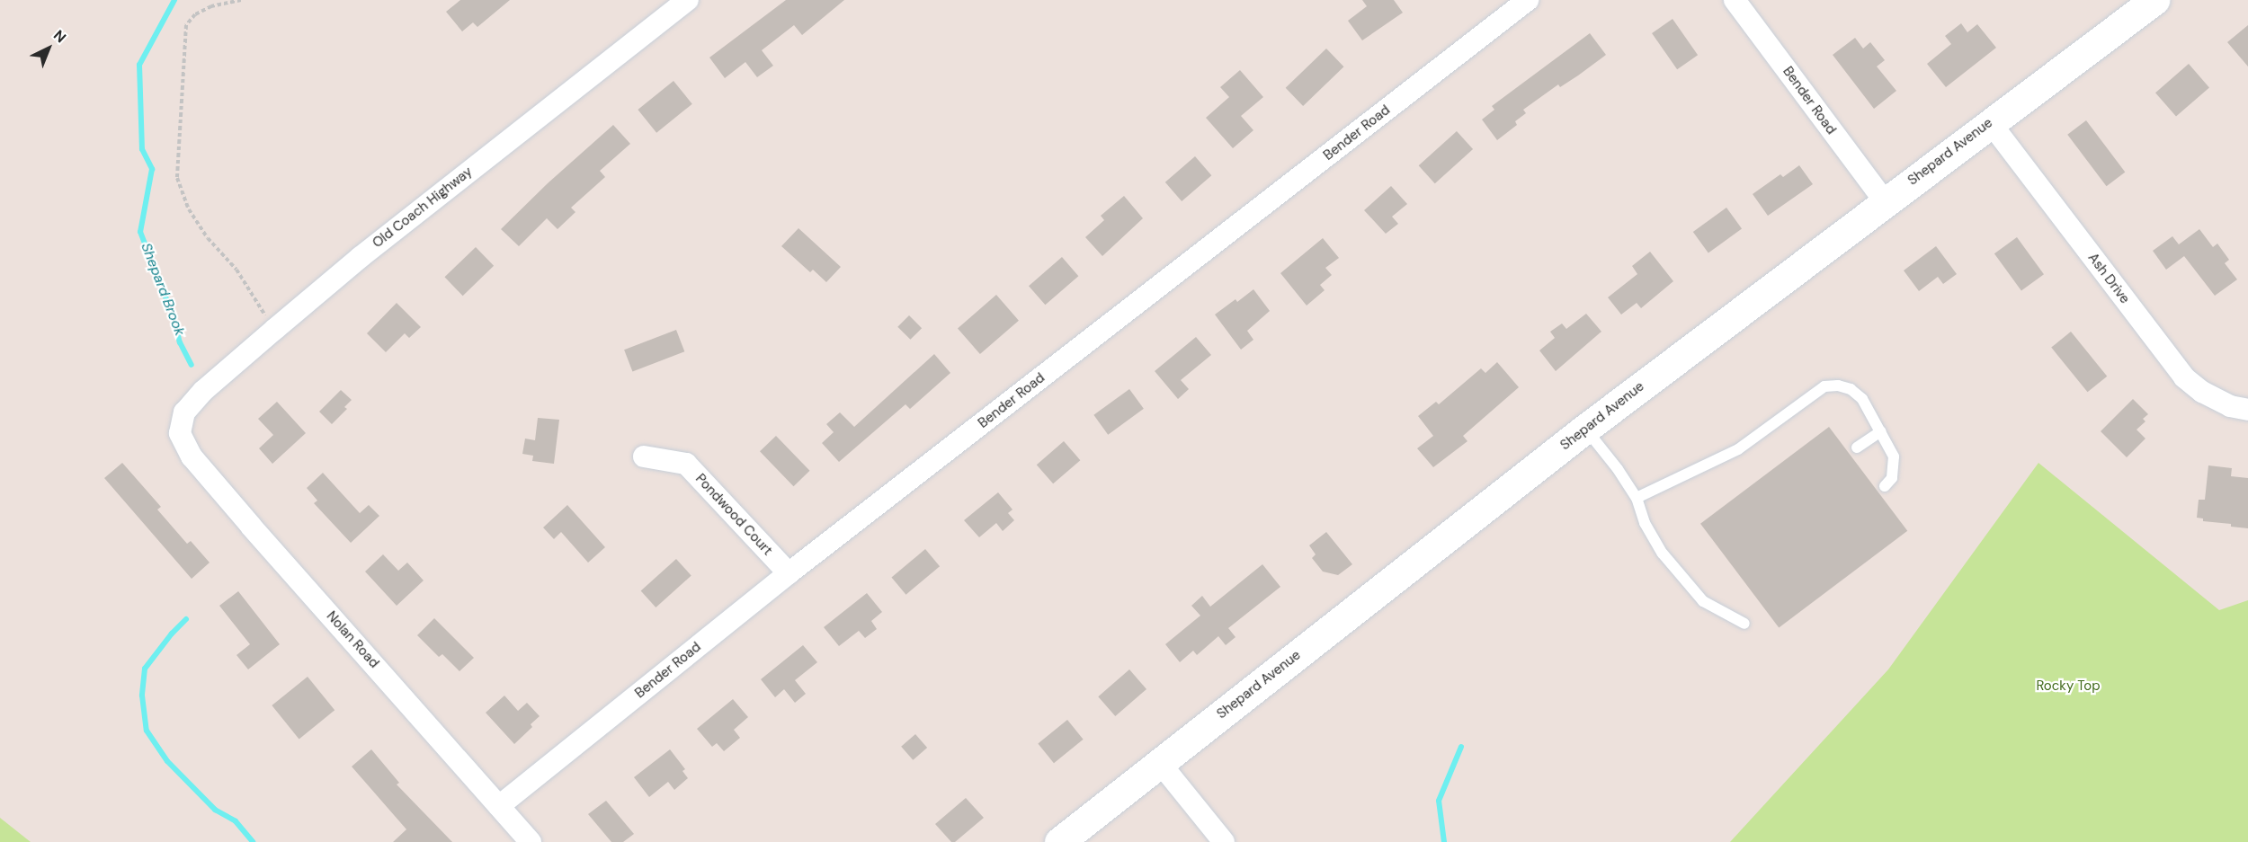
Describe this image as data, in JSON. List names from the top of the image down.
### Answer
{
  "streets": {
    "main road": ["Shepard Avenue"],
    "street": [
      "Bender Road",
      "Old Coach Highway",
      "Ash Drive",
      "Pondwood Court",
      "Nolan Road"
    ]
  },
  "crossings": [
    ["Bender Road", "Shepard Avenue"],
    ["Bender Road", "Pondwood Court"],
    ["Bender Road", "Nolan Road"],
    ["Shepard Avenue", "Ash Drive"],
    ["Old Coach Highway", "Nolan Road"]
  ],
  "water": ["Shepard Brook"],
  "parks": ["Rocky Top"],
  "north": "top right"
}
